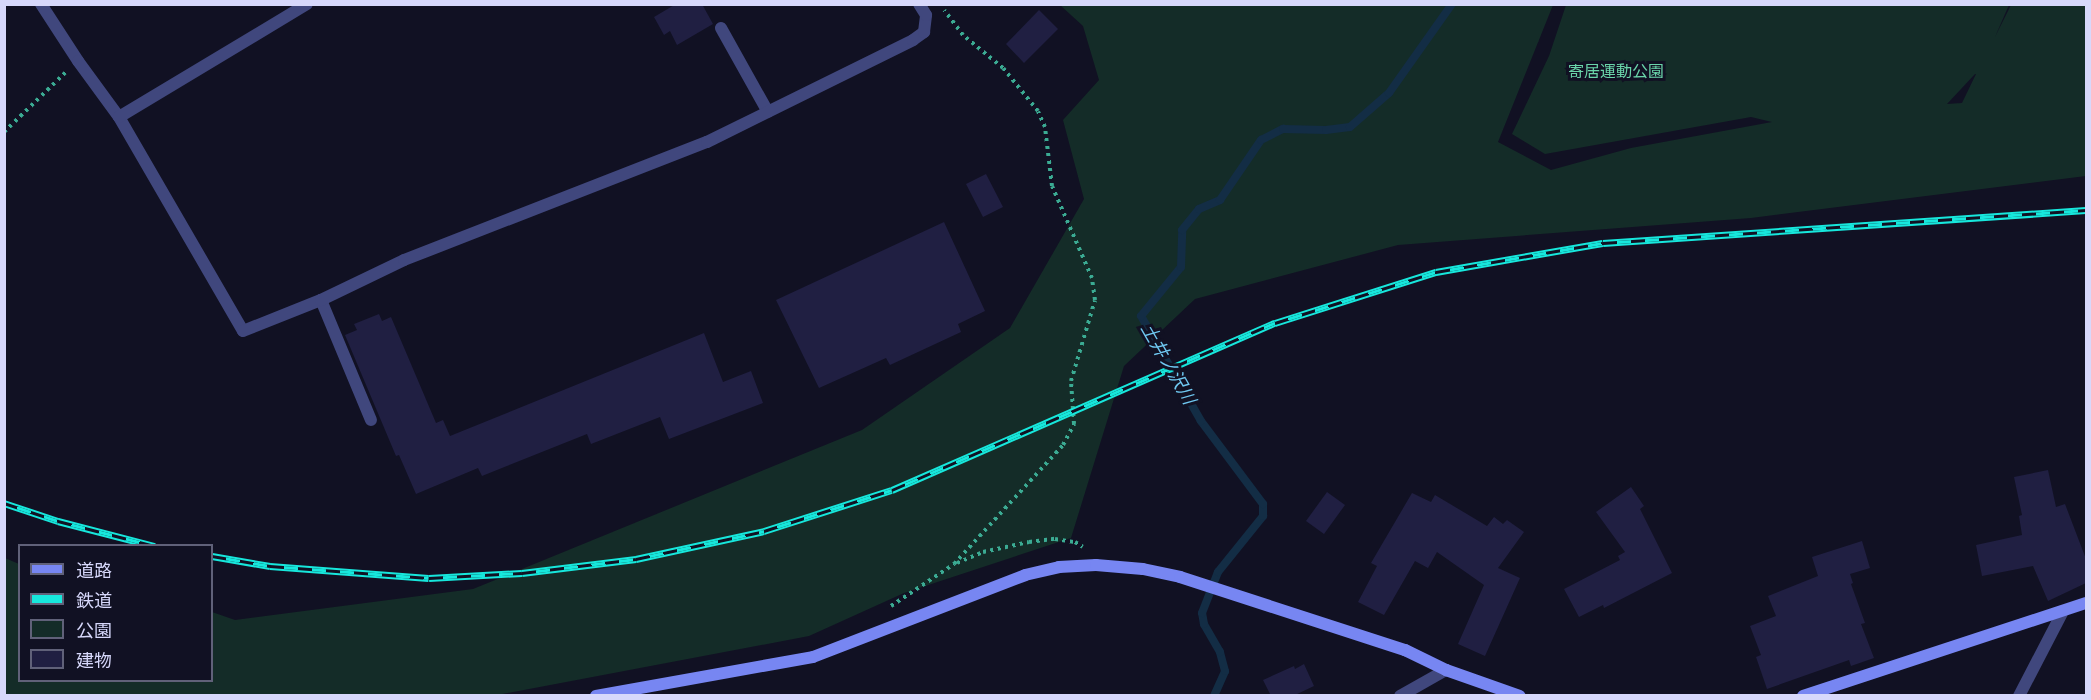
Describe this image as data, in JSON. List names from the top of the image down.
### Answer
{
  "water": ["土井ノ沢川"],
  "parks": ["寄居運動公園"],
  "legend": [
    "道路",
    "鉄道",
    "公園",
    "建物"
  ]
}
